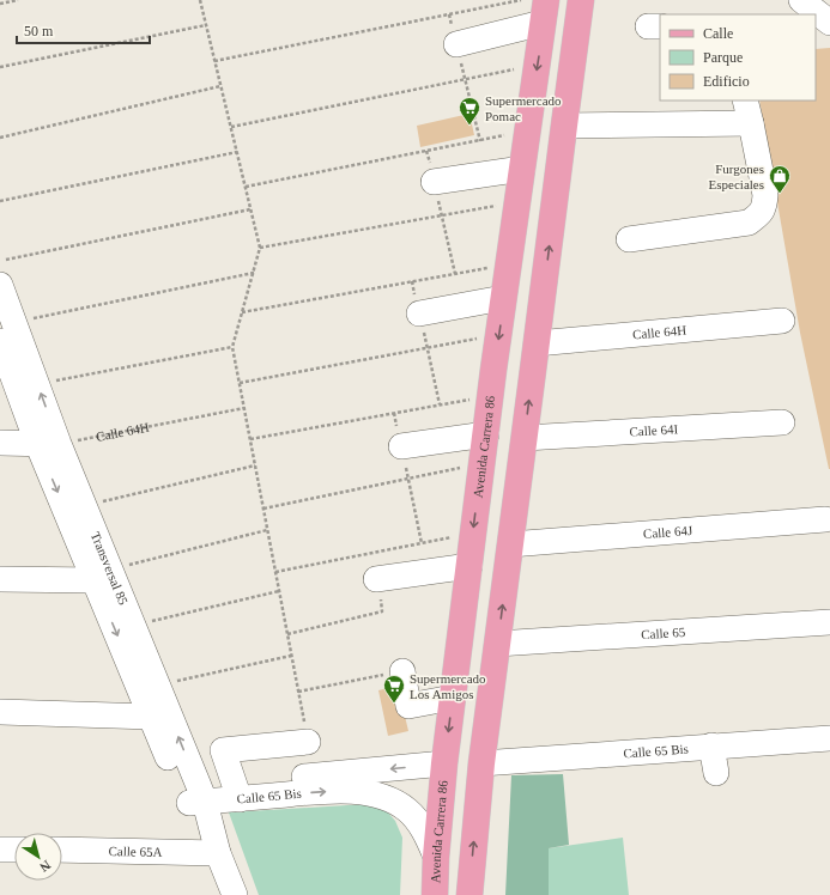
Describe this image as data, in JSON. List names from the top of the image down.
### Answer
{
  "streets": {
    "main road": ["Avenida Carrera 86"],
    "street": [
      "Calle 64H",
      "Calle 64I",
      "Calle 64J",
      "Transversal 85",
      "Calle 65",
      "Calle 65 Bis",
      "Calle 65A"
    ]
  },
  "crossings": [
    ["Calle 64H", "Transversal 85"],
    ["Avenida Carrera 86", "Calle 65 Bis"],
    ["Transversal 85", "Calle 65 Bis"],
    ["Transversal 85", "Calle 65A"]
  ],
  "places": {
    "supermarket": ["Supermercado Pomac", "Supermercado Los Amigos"],
    "shop": ["Furgones Especiales"]
  },
  "legend": ["Calle", "Parque", "Edificio"],
  "scale_bar": "50 m",
  "north": "bottom right"
}
